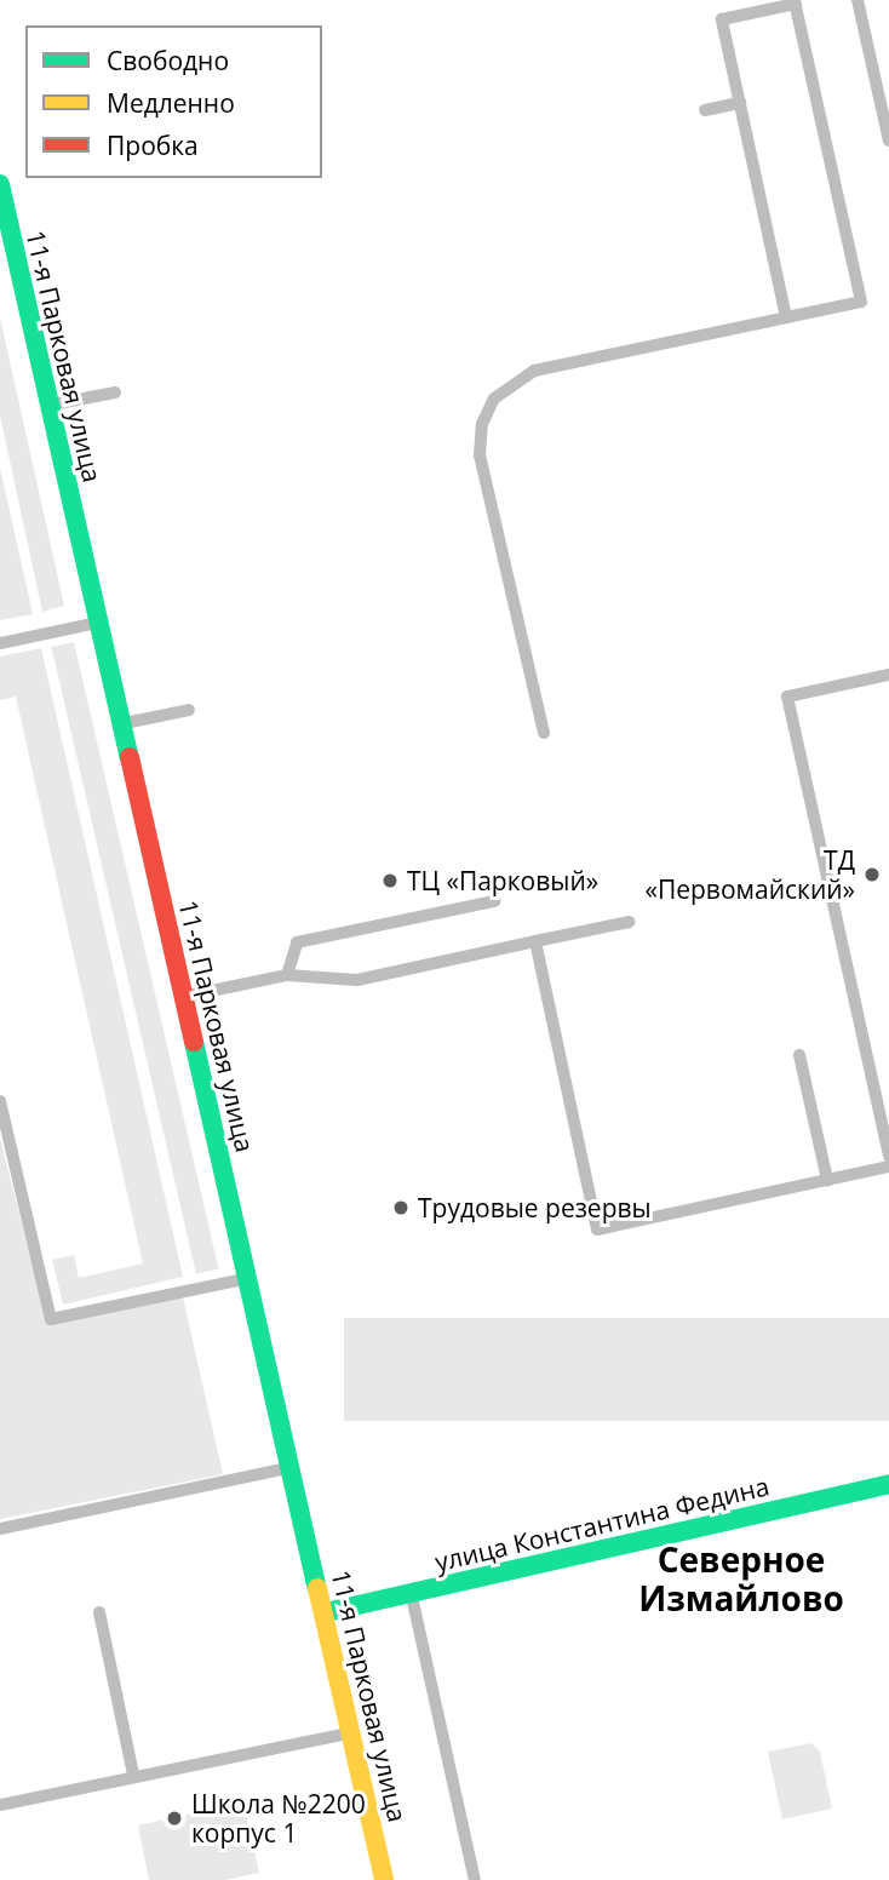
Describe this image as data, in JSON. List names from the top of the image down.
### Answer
{
  "streets": {
    "street": ["11-я Парковая улица", "улица Константина Федина"]
  },
  "crossings": [
    ["11-я Парковая улица", "улица Константина Федина"]
  ],
  "districts": ["Северное Измайлово"],
  "places": [
    "ТД «Первомайский»",
    "ТЦ «Парковый»",
    "Трудовые резервы",
    "Школа №2200 корпус 1"
  ],
  "legend": ["Свободно", "Медленно", "Пробка"]
}
